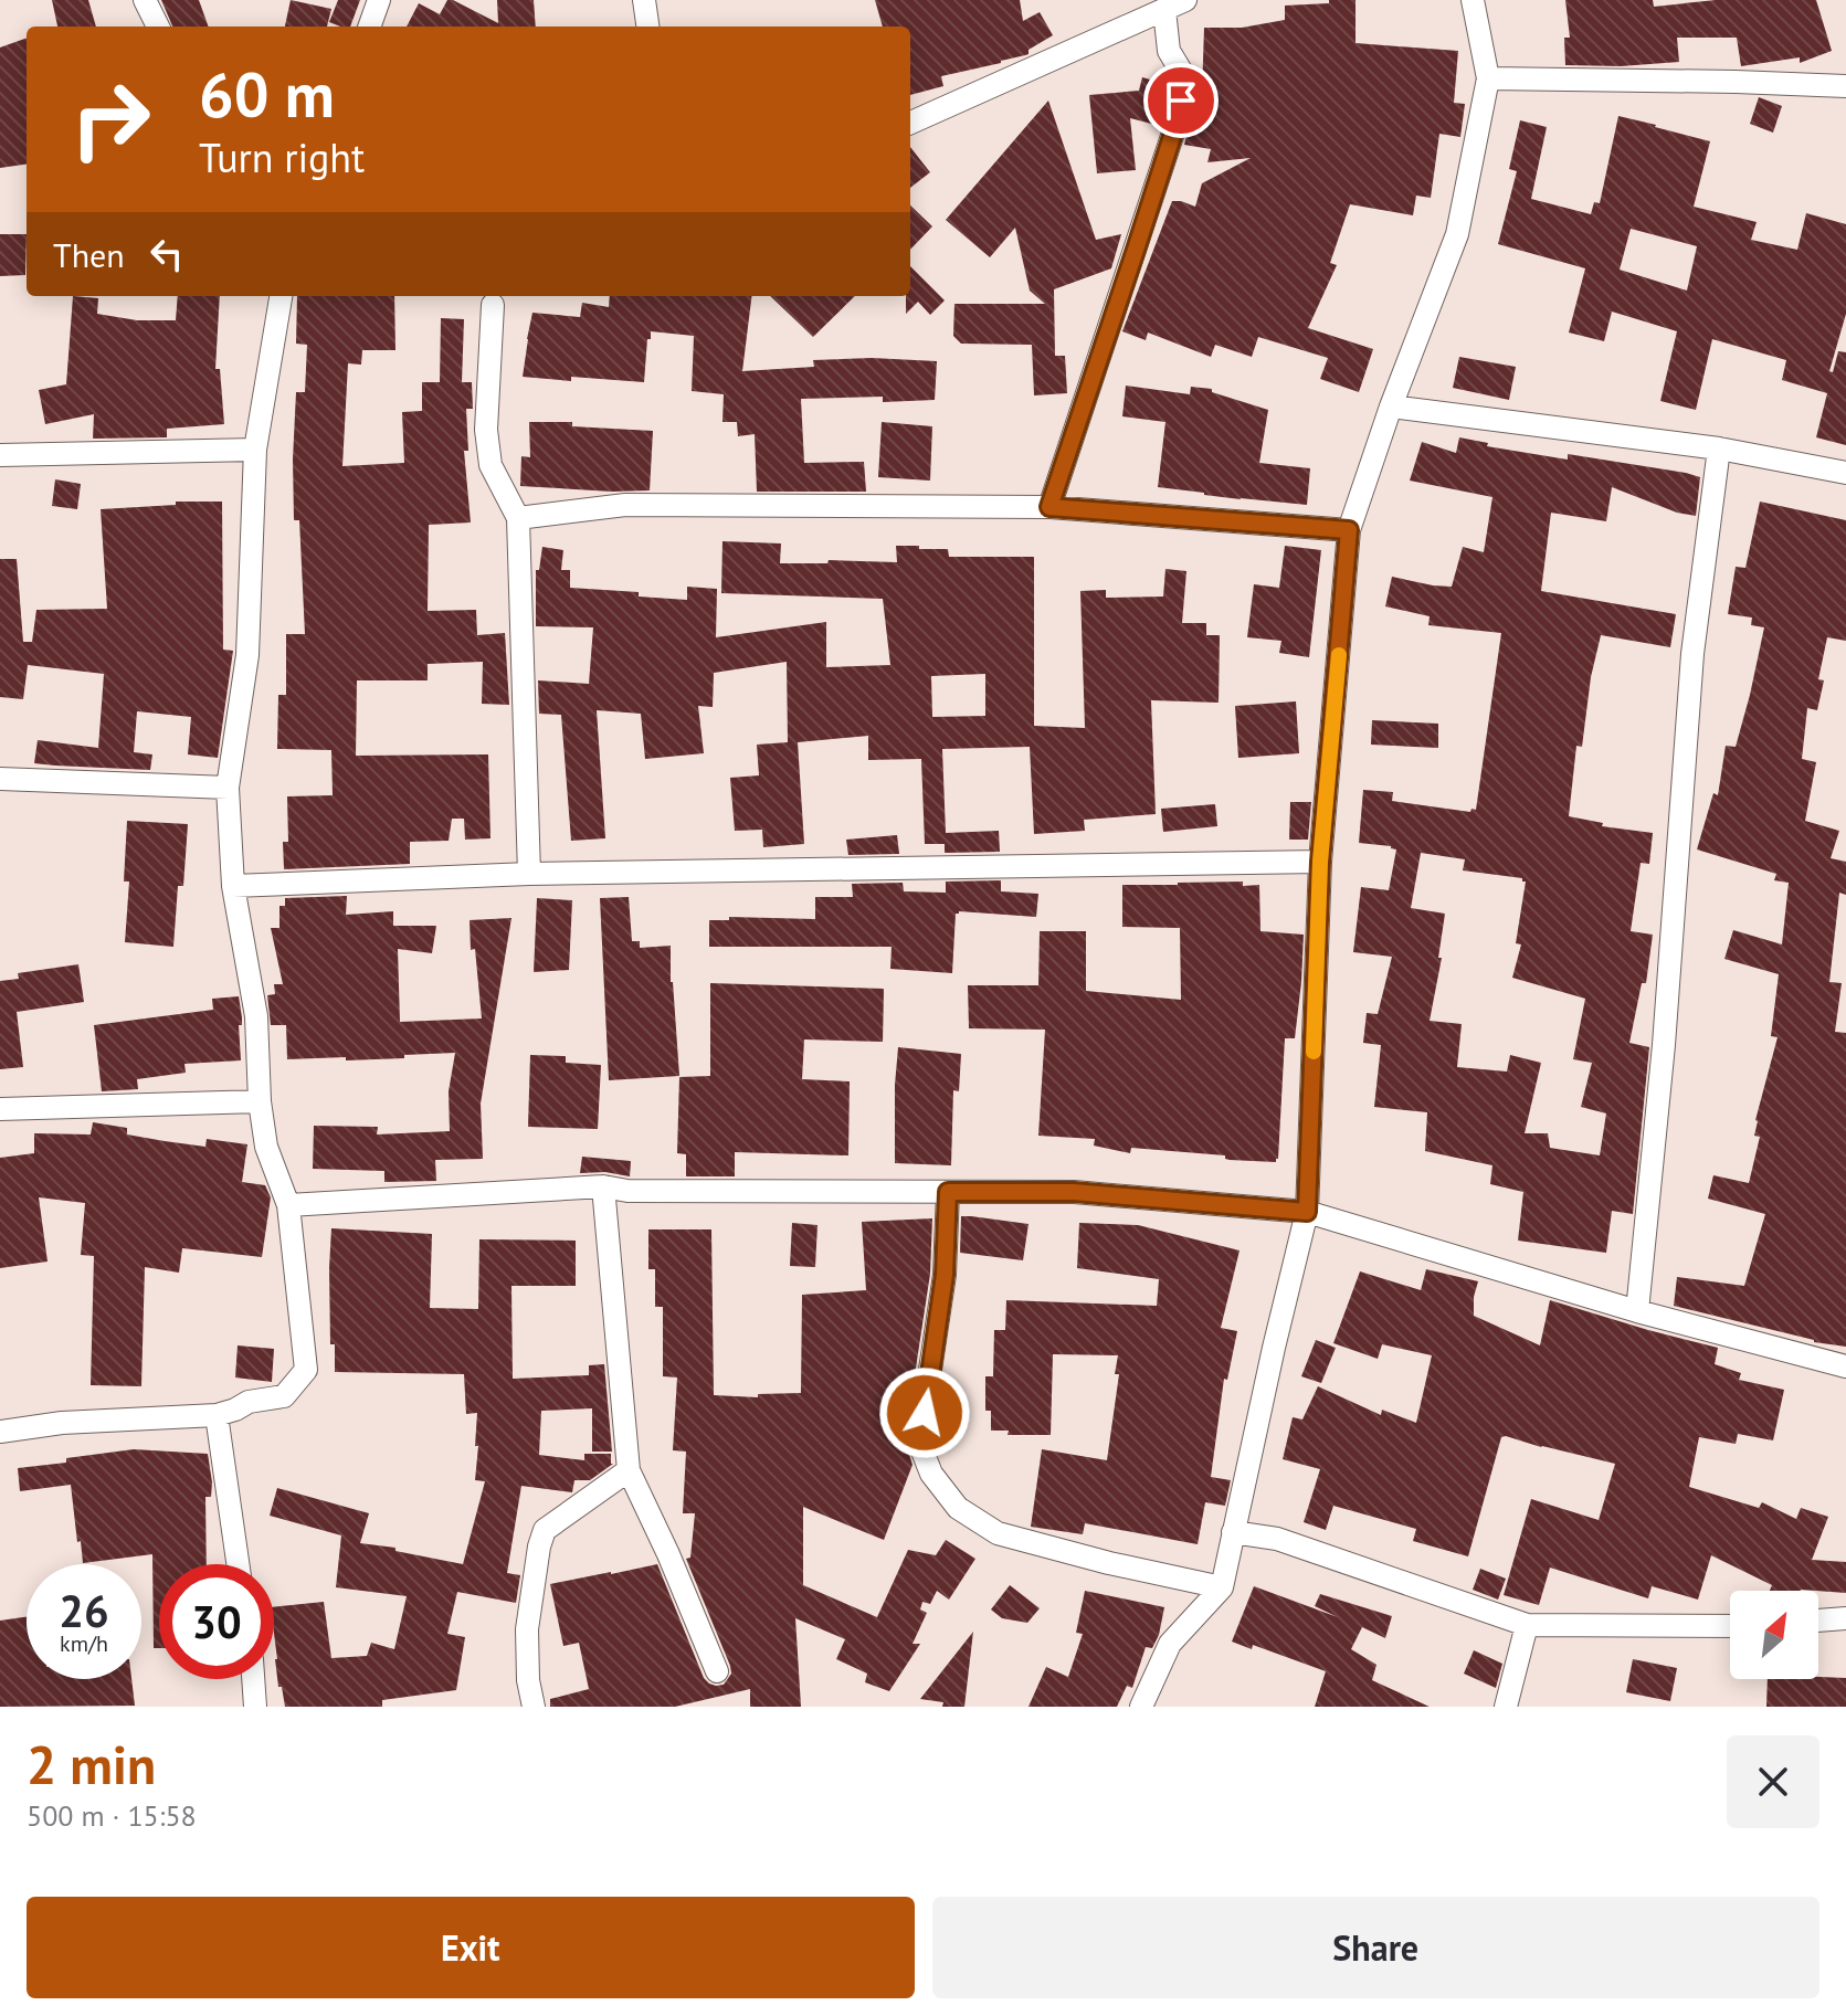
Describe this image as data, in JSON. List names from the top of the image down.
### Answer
{
  "north": "top right",
  "page": {
    "turn": ["60 m", "Turn right"],
    "then": "Then",
    "speed": "26 km/h",
    "limit": "30",
    "heading": ["2 min", "500 m · 15:58"],
    "buttons": ["Exit", "Share"]
  }
}
